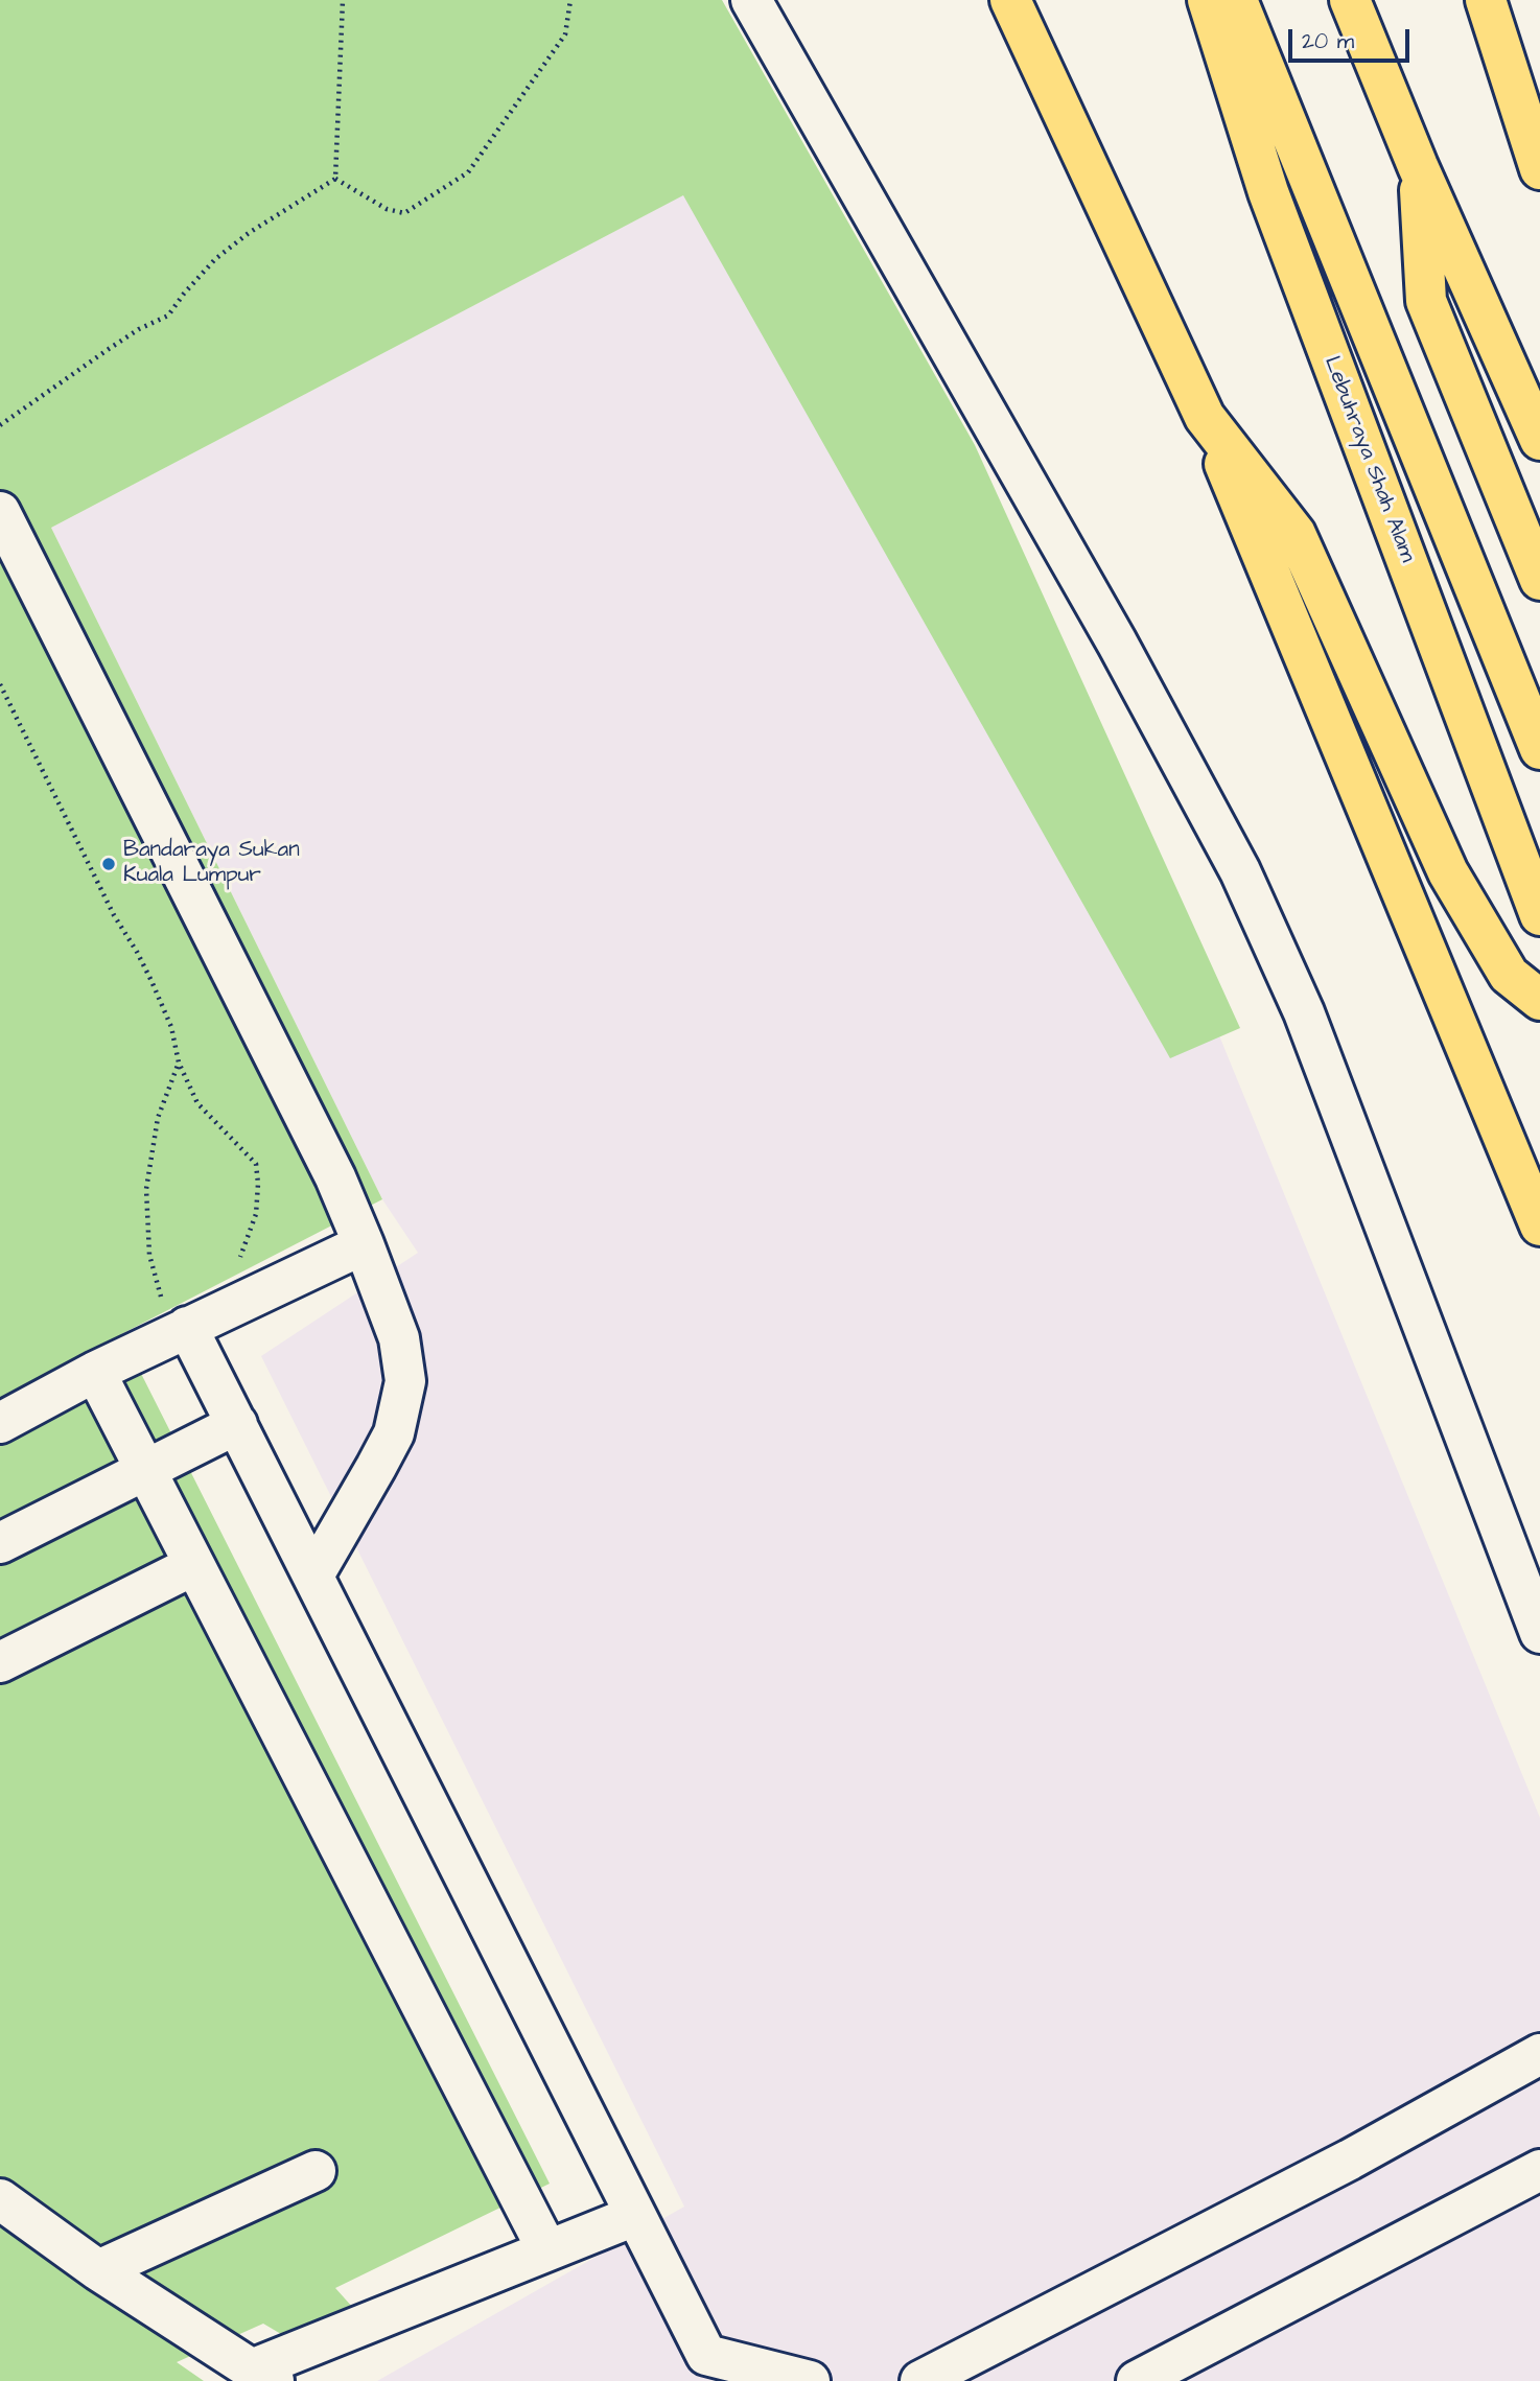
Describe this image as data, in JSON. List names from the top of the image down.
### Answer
{
  "streets": {
    "highway": ["Lebuhraya Shah Alam"]
  },
  "places": ["Bandaraya Sukan Kuala Lumpur"],
  "scale_bar": "20 m"
}
